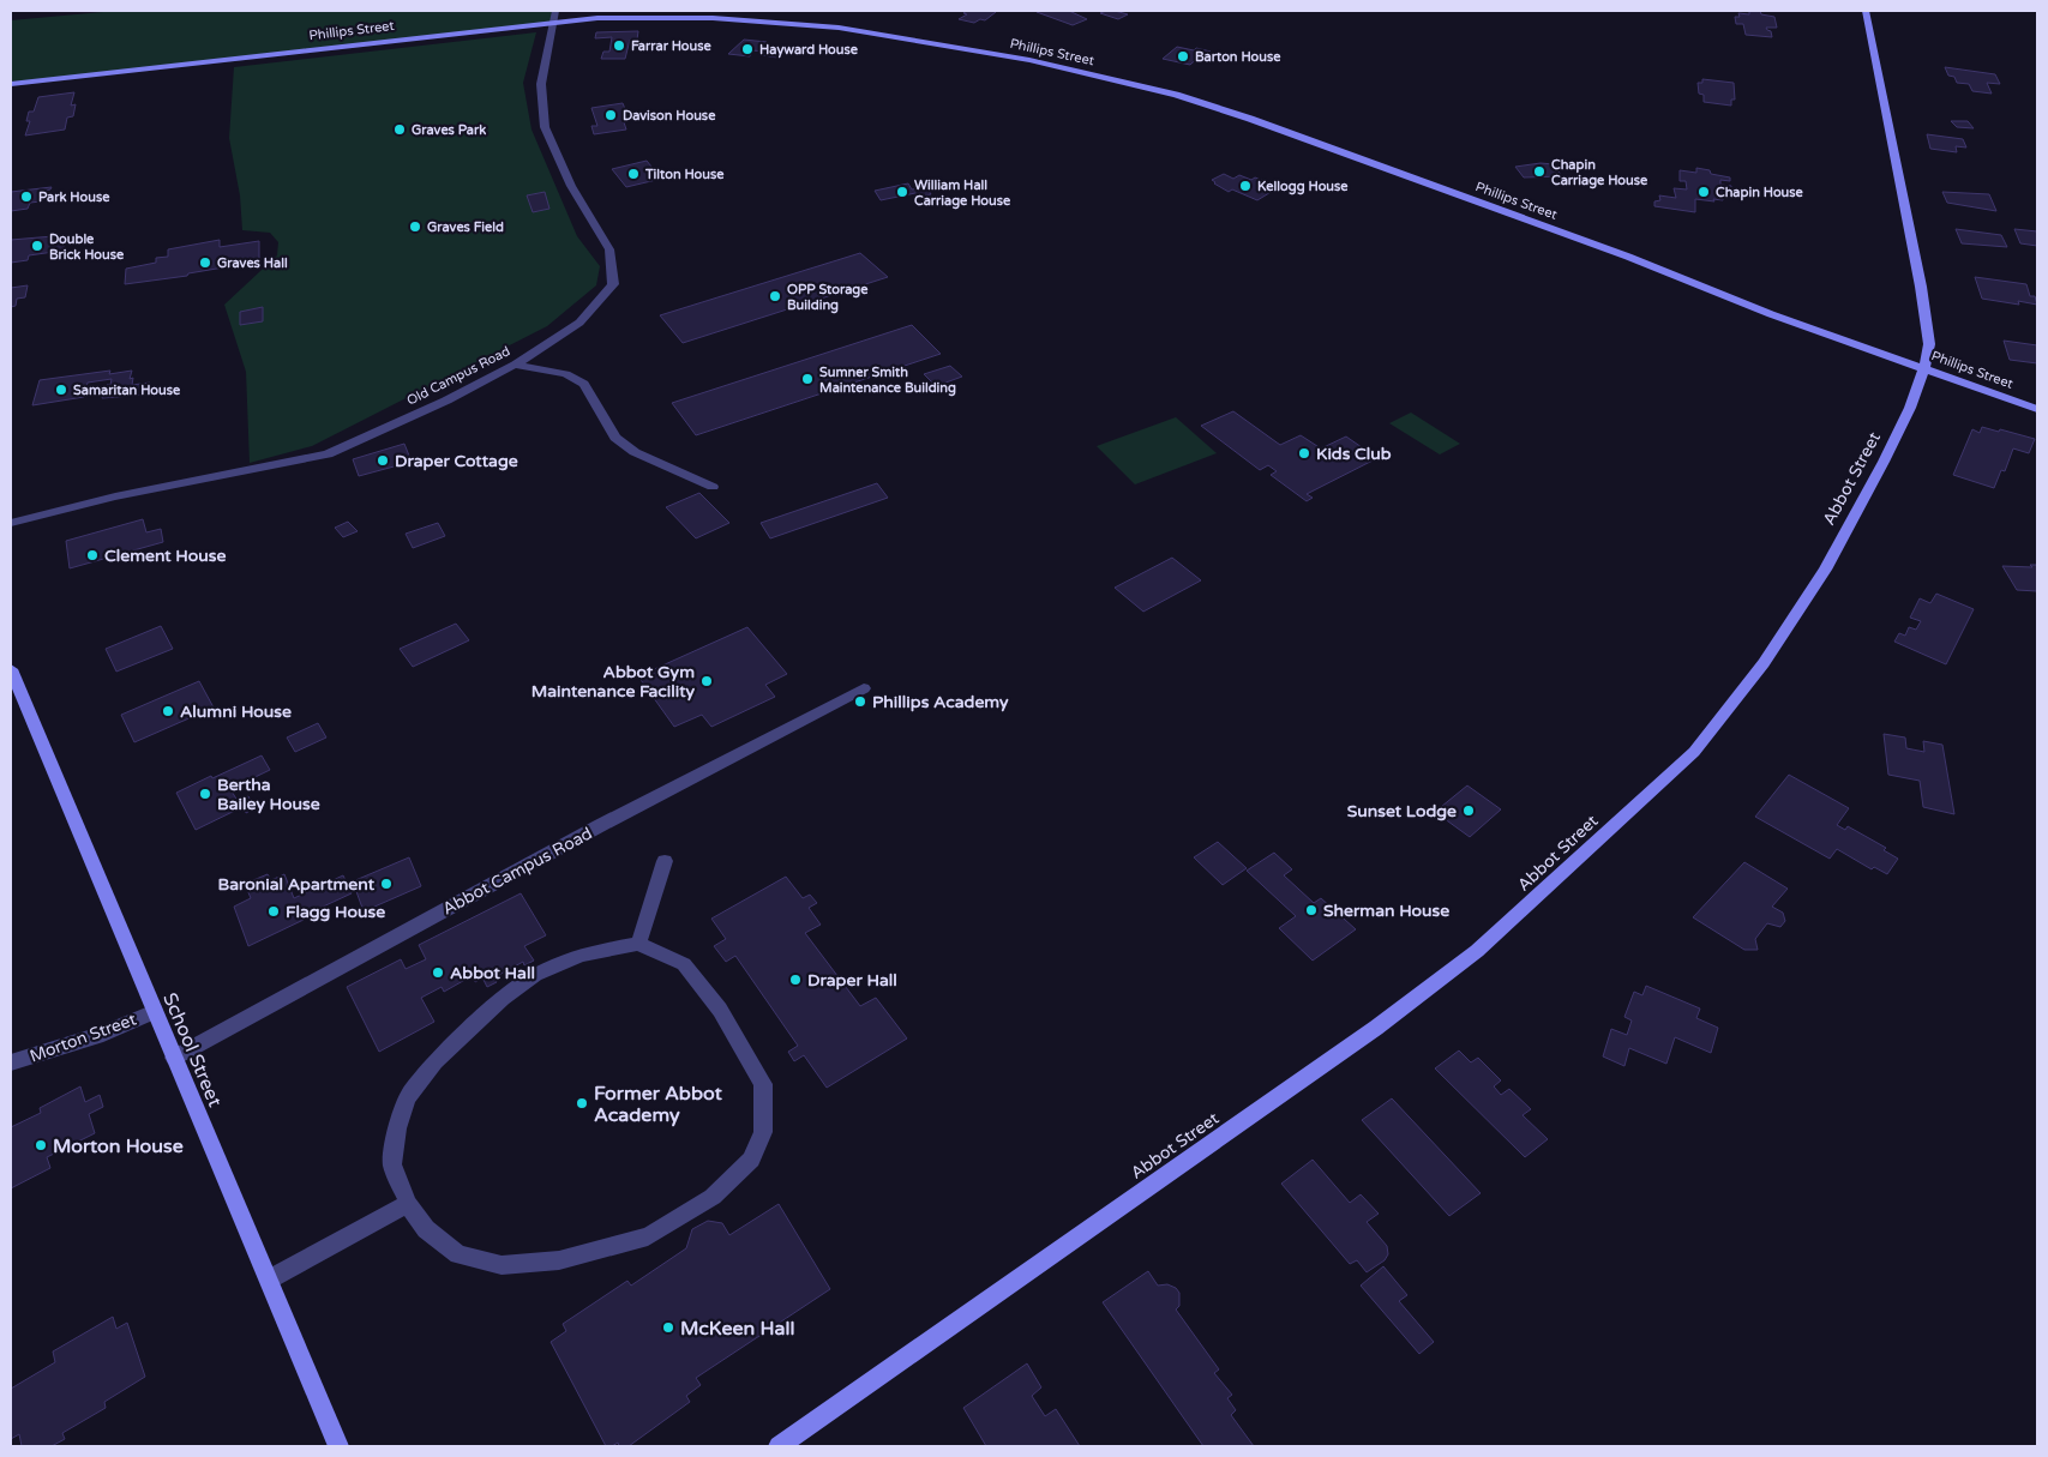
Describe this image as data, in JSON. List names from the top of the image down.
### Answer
{
  "streets": {
    "street": [
      "Phillips Street",
      "Old Campus Road",
      "Abbot Street",
      "Abbot Campus Road",
      "Morton Street",
      "School Street"
    ]
  },
  "crossings": [
    ["Phillips Street", "Old Campus Road"],
    ["Phillips Street", "Abbot Street"],
    ["Abbot Campus Road", "School Street"],
    ["Morton Street", "School Street"]
  ],
  "places": [
    "Farrar House",
    "Hayward House",
    "Barton House",
    "Davison House",
    "Graves Park",
    "Chapin Carriage House",
    "Tilton House",
    "Kellogg House",
    "William Hall Carriage House",
    "Chapin House",
    "Park House",
    "Graves Field",
    "Double Brick House",
    "Graves Hall",
    "OPP Storage Building",
    "Sumner Smith Maintenance Building",
    "Samaritan House",
    "Kids Club",
    "Draper Cottage",
    "Clement House",
    "Abbot Gym Maintenance Facility",
    "Phillips Academy",
    "Alumni House",
    "Bertha Bailey House",
    "Sunset Lodge",
    "Baronial Apartment",
    "Sherman House",
    "Flagg House",
    "Abbot Hall",
    "Draper Hall",
    "Former Abbot Academy",
    "Morton House",
    "McKeen Hall"
  ]
}
